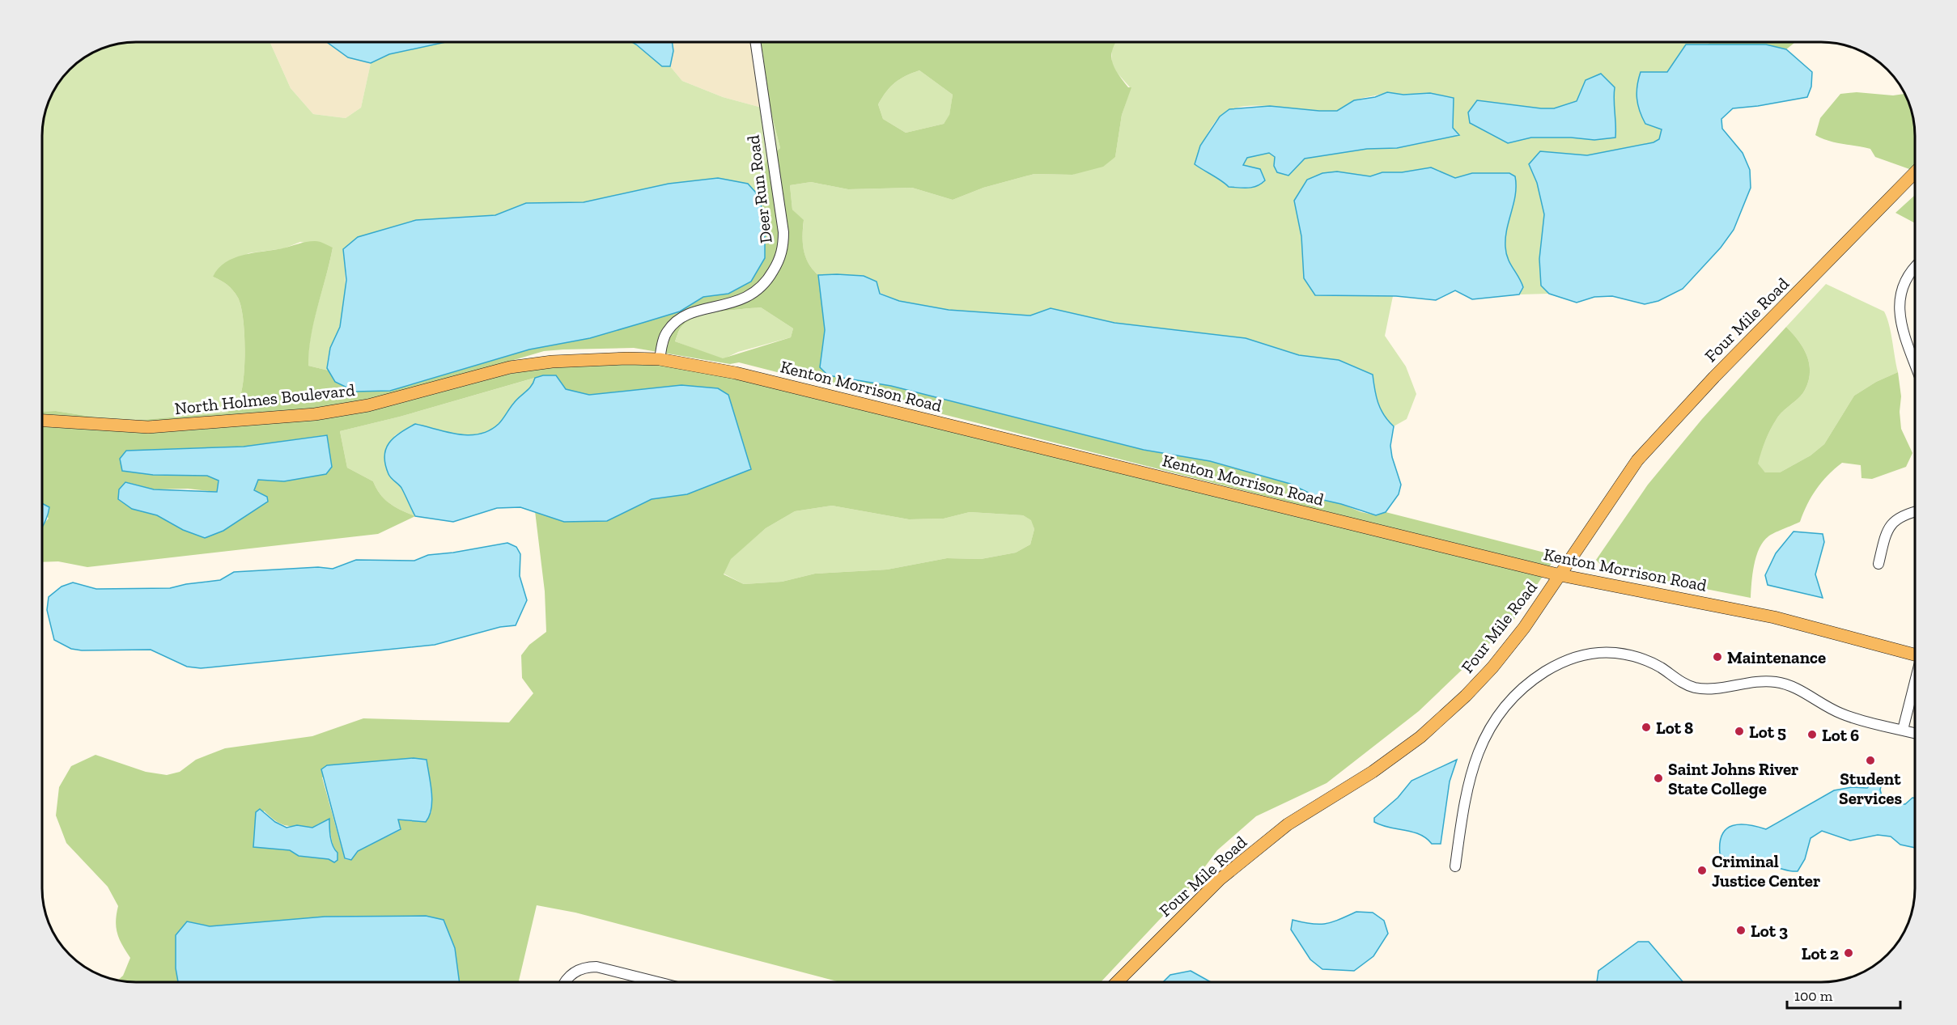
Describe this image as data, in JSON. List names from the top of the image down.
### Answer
{
  "streets": {
    "main road": ["Four Mile Road", "Kenton Morrison Road", "North Holmes Boulevard"],
    "street": ["Deer Run Road"]
  },
  "crossings": [
    ["Deer Run Road", "Kenton Morrison Road"],
    ["Four Mile Road", "Kenton Morrison Road"],
    ["Kenton Morrison Road", "North Holmes Boulevard"]
  ],
  "places": [
    "Maintenance",
    "Lot 8",
    "Lot 5",
    "Lot 6",
    "Student Services",
    "Saint Johns River State College",
    "Criminal Justice Center",
    "Lot 3",
    "Lot 2"
  ],
  "scale_bar": "100 m"
}
